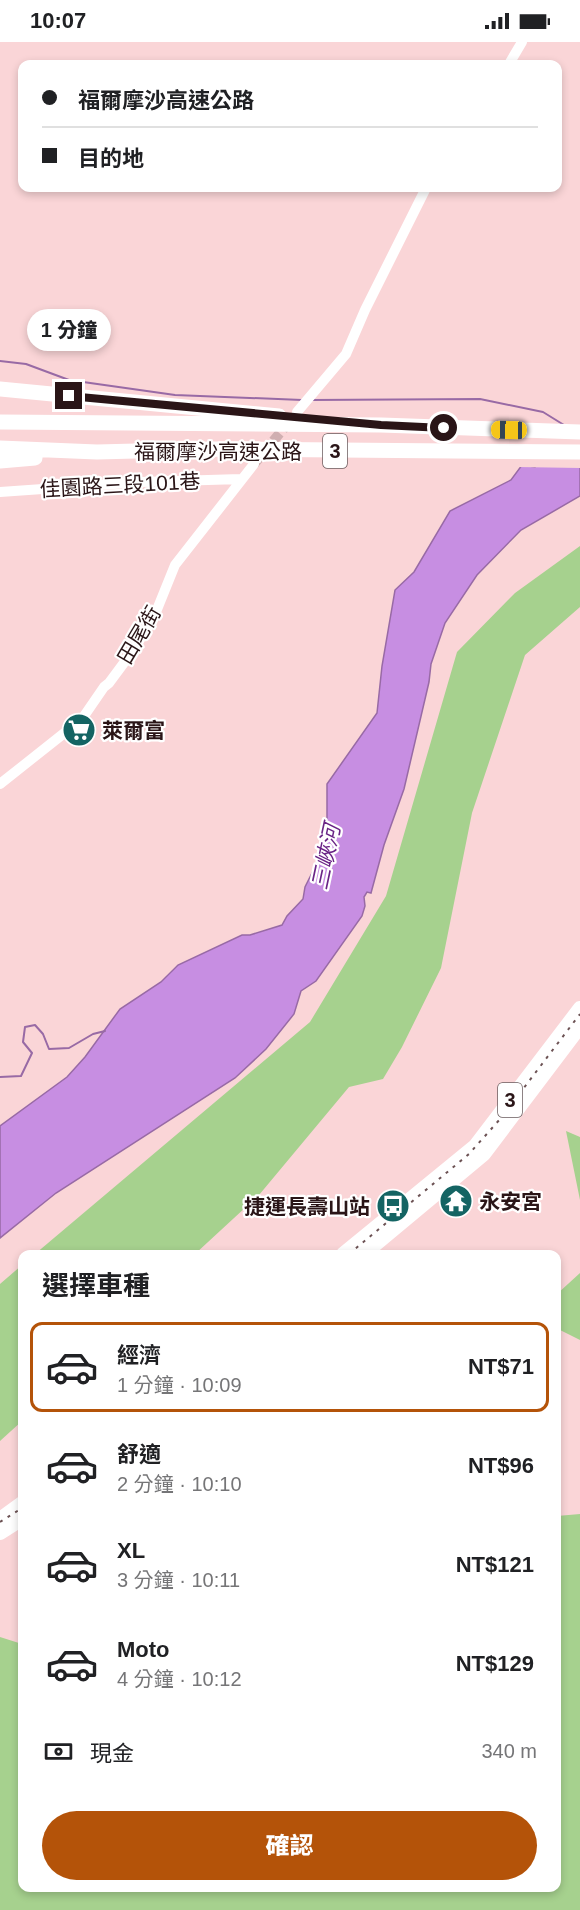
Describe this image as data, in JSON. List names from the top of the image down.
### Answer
{
  "streets": {
    "highway": ["福爾摩沙高速公路", "3"],
    "street": ["佳園路三段101巷", "田尾街"]
  },
  "crossings": [
    ["佳園路三段101巷", "田尾街"]
  ],
  "water": ["三峽河"],
  "places": {
    "supermarket": ["萊爾富"],
    "temple": ["永安宮"],
    "bus stop": ["捷運長壽山站"]
  },
  "page": {
    "status": "10:07",
    "banner": ["福爾摩沙高速公路", "目的地"],
    "bubble": "1 分鐘",
    "heading": "選擇車種",
    "list": [
      {
        "name": "經濟",
        "note": "1 分鐘 · 10:09",
        "value": "NT$71"
      },
      {
        "name": "舒適",
        "note": "2 分鐘 · 10:10",
        "value": "NT$96"
      },
      {
        "name": "XL",
        "note": "3 分鐘 · 10:11",
        "value": "NT$121"
      },
      {
        "name": "Moto",
        "note": "4 分鐘 · 10:12",
        "value": "NT$129"
      }
    ],
    "pay": ["現金", "340 m"],
    "buttons": "確認"
  }
}
